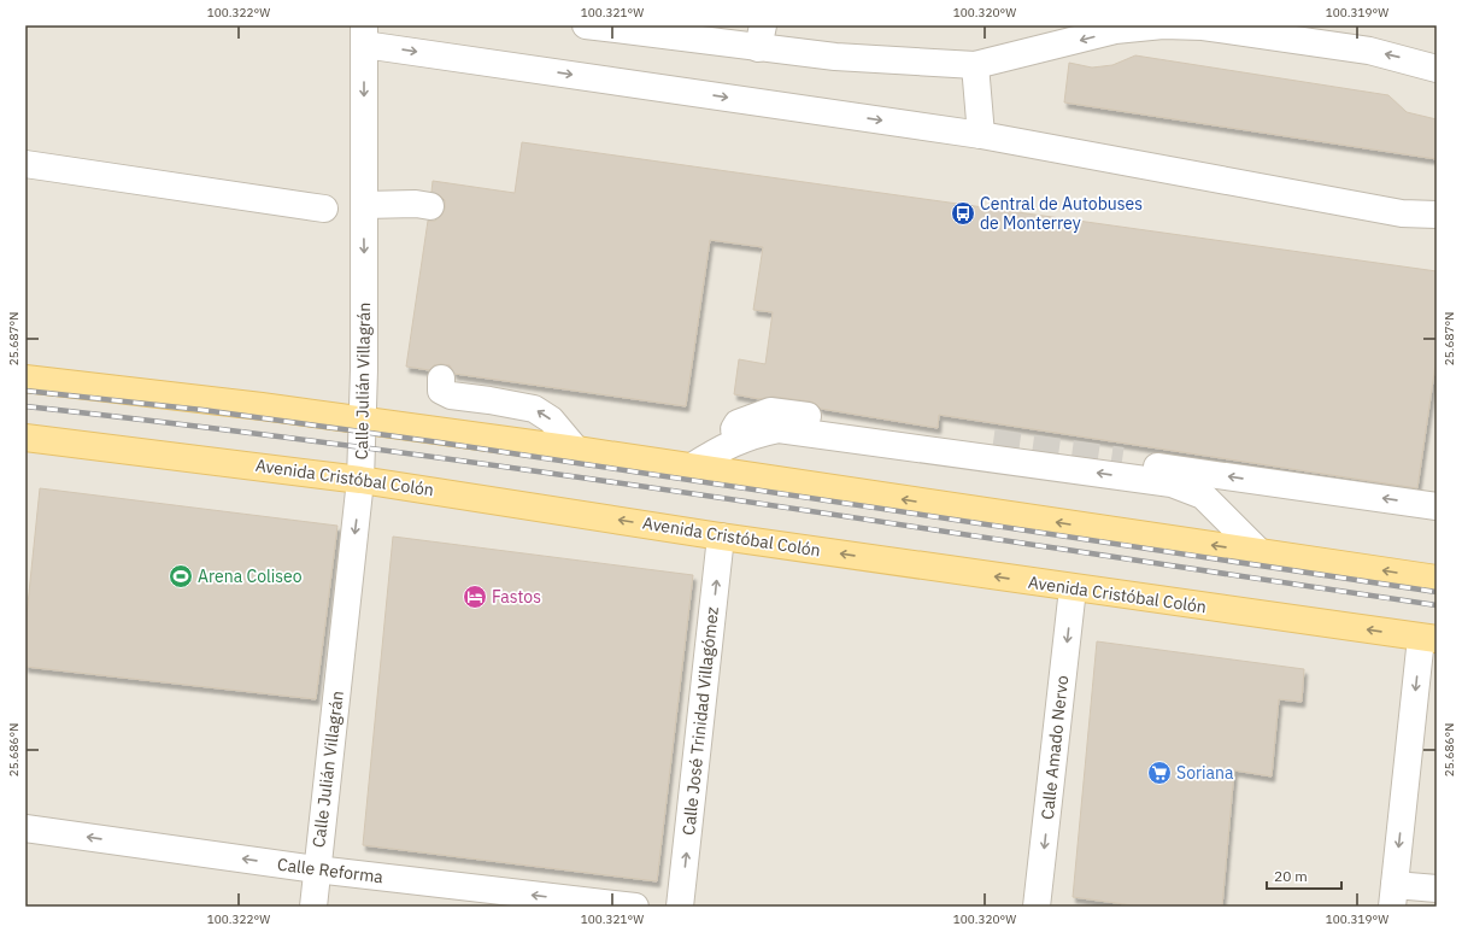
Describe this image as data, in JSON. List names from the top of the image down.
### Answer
{
  "streets": {
    "main road": ["Avenida Cristóbal Colón"],
    "street": [
      "Calle Julián Villagrán",
      "Calle José Trinidad Villagómez",
      "Calle Amado Nervo",
      "Calle Reforma"
    ]
  },
  "crossings": [
    ["Calle Julián Villagrán", "Avenida Cristóbal Colón"],
    ["Calle Julián Villagrán", "Calle Reforma"],
    ["Avenida Cristóbal Colón", "Calle José Trinidad Villagómez"],
    ["Avenida Cristóbal Colón", "Calle Amado Nervo"]
  ],
  "one_way": [
    "Calle Julián Villagrán",
    "Calle José Trinidad Villagómez",
    "Calle Amado Nervo",
    "Calle Reforma"
  ],
  "places": {
    "bus stop": ["Central de Autobuses de Monterrey"],
    "sports": ["Arena Coliseo"],
    "hotel": ["Fastos"],
    "supermarket": ["Soriana"]
  },
  "scale_bar": "20 m",
  "coordinates": [
    "100.322°W",
    "100.321°W",
    "100.320°W",
    "100.319°W",
    "25.687°N",
    "25.686°N"
  ]
}
